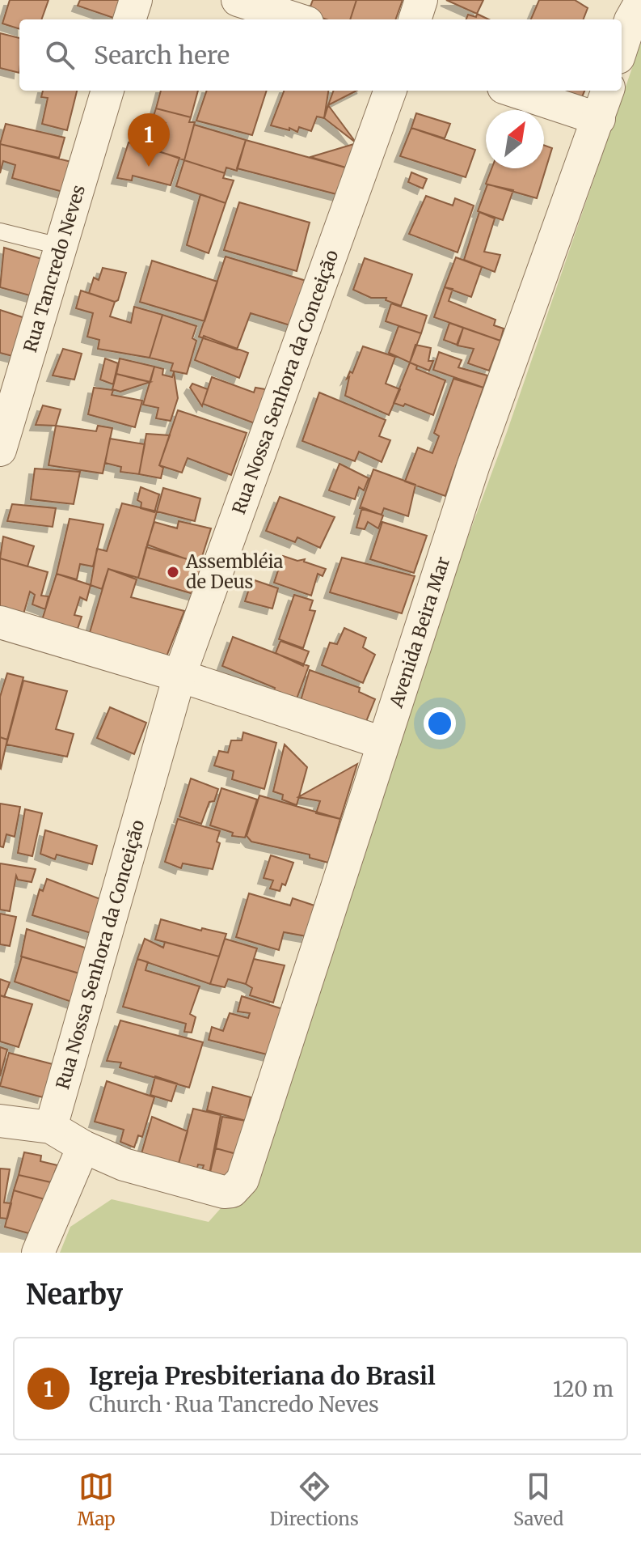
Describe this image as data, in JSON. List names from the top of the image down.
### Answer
{
  "streets": {
    "street": ["Rua Tancredo Neves", "Rua Nossa Senhora da Conceição", "Avenida Beira Mar"]
  },
  "places": ["Assembléia de Deus"],
  "north": "top right",
  "page": {
    "search": "Search here",
    "pins": "1",
    "heading": "Nearby",
    "list": [
      {
        "mark": "1",
        "name": "Igreja Presbiteriana do Brasil",
        "note": "Church · Rua Tancredo Neves",
        "value": "120 m"
      }
    ],
    "nav": ["Map", "Directions", "Saved"]
  }
}
